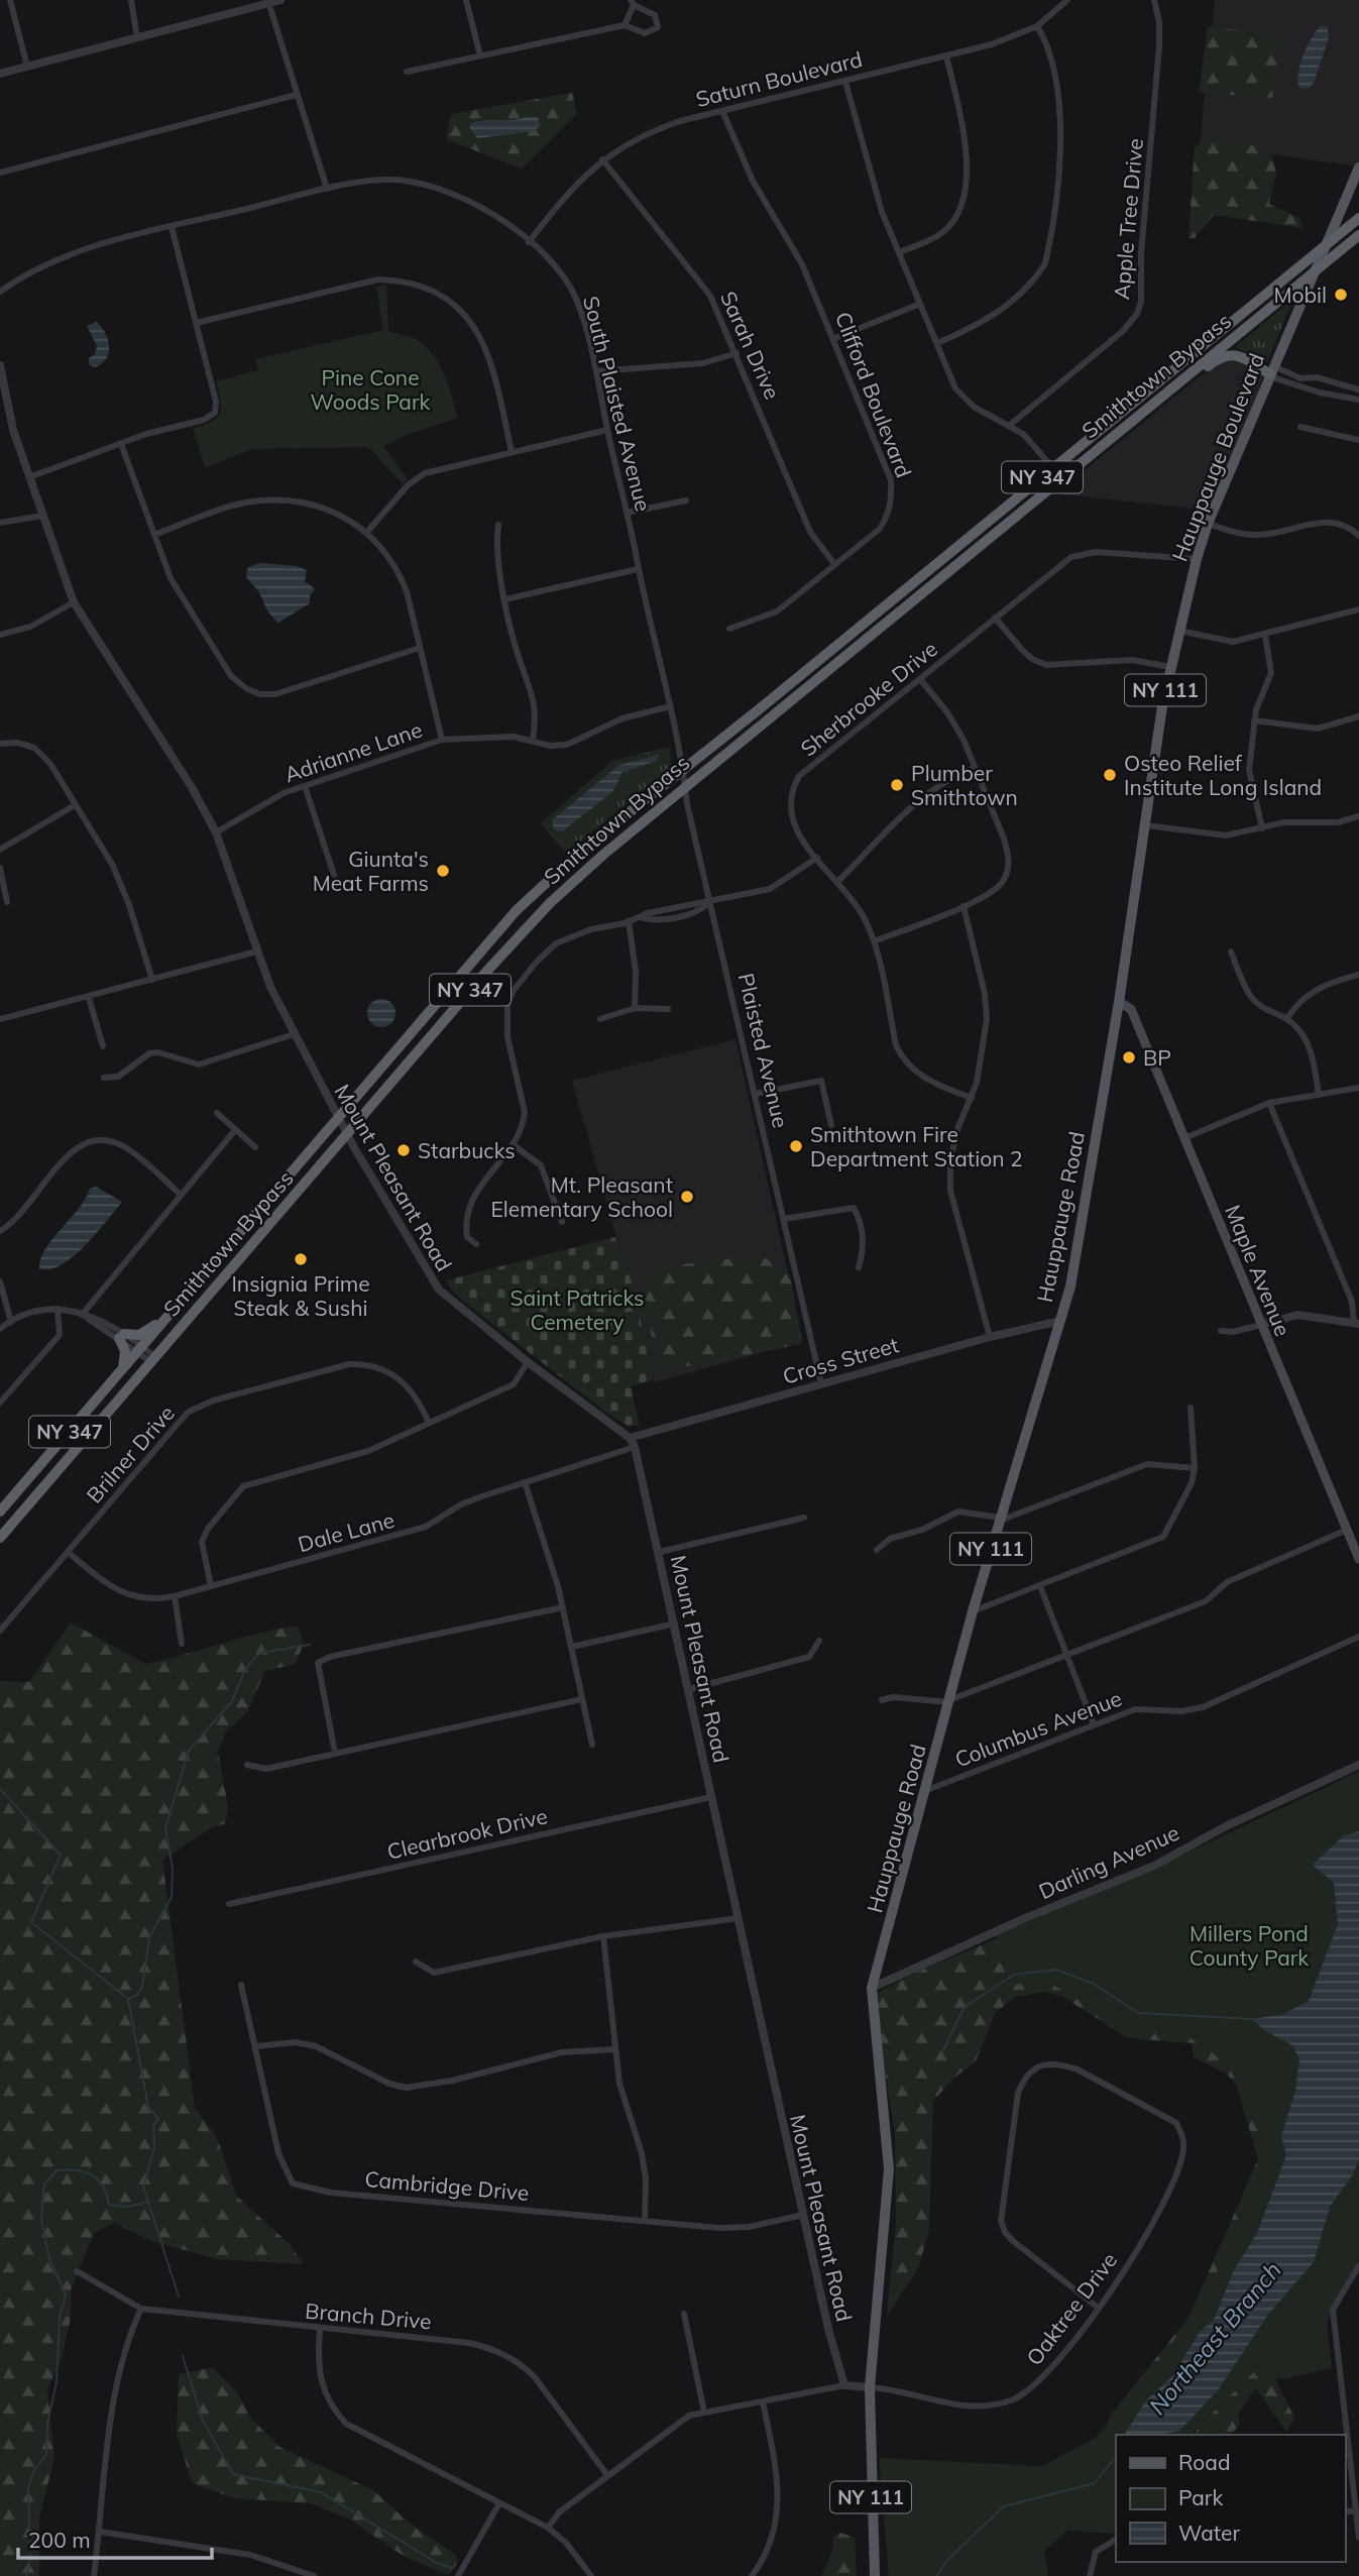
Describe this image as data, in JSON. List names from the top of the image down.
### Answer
{
  "streets": {
    "highway": ["Smithtown Bypass", "NY 347"],
    "main road": [
      "Hauppauge Boulevard",
      "NY 111",
      "Hauppauge Road",
      "Maple Avenue"
    ],
    "street": [
      "Saturn Boulevard",
      "Apple Tree Drive",
      "Sarah Drive",
      "Clifford Boulevard",
      "South Plaisted Avenue",
      "Sherbrooke Drive",
      "Adrianne Lane",
      "Plaisted Avenue",
      "Mount Pleasant Road",
      "Cross Street",
      "Brilner Drive",
      "Dale Lane",
      "Columbus Avenue",
      "Clearbrook Drive",
      "Darling Avenue",
      "Cambridge Drive",
      "Oaktree Drive",
      "Branch Drive"
    ]
  },
  "crossings": [
    ["Saturn Boulevard", "Sarah Drive"],
    ["Saturn Boulevard", "Clifford Boulevard"],
    ["Saturn Boulevard", "South Plaisted Avenue"],
    ["Sarah Drive", "Clifford Boulevard"],
    ["Smithtown Bypass", "South Plaisted Avenue"],
    ["Smithtown Bypass", "Hauppauge Boulevard"],
    ["Smithtown Bypass", "Plaisted Avenue"],
    ["Smithtown Bypass", "Mount Pleasant Road"],
    ["South Plaisted Avenue", "Adrianne Lane"],
    ["South Plaisted Avenue", "Plaisted Avenue"],
    ["Hauppauge Boulevard", "Sherbrooke Drive"],
    ["Hauppauge Boulevard", "Hauppauge Road"],
    ["Hauppauge Boulevard", "Maple Avenue"],
    ["Adrianne Lane", "Mount Pleasant Road"],
    ["Plaisted Avenue", "Cross Street"],
    ["Mount Pleasant Road", "Cross Street"],
    ["Mount Pleasant Road", "Dale Lane"],
    ["Mount Pleasant Road", "Clearbrook Drive"],
    ["Mount Pleasant Road", "Cambridge Drive"],
    ["Hauppauge Road", "Cross Street"],
    ["Hauppauge Road", "Columbus Avenue"],
    ["Hauppauge Road", "Darling Avenue"],
    ["Hauppauge Road", "Oaktree Drive"],
    ["Brilner Drive", "Dale Lane"]
  ],
  "water": ["Northeast Branch"],
  "parks": ["Pine Cone Woods Park", "Saint Patricks Cemetery", "Millers Pond County Park"],
  "places": [
    "Mobil",
    "Osteo Relief Institute Long Island",
    "Plumber Smithtown",
    "Giunta's Meat Farms",
    "BP",
    "Smithtown Fire Department Station 2",
    "Starbucks",
    "Mt. Pleasant Elementary School",
    "Insignia Prime Steak & Sushi"
  ],
  "legend": ["Road", "Park", "Water"],
  "scale_bar": "200 m"
}
